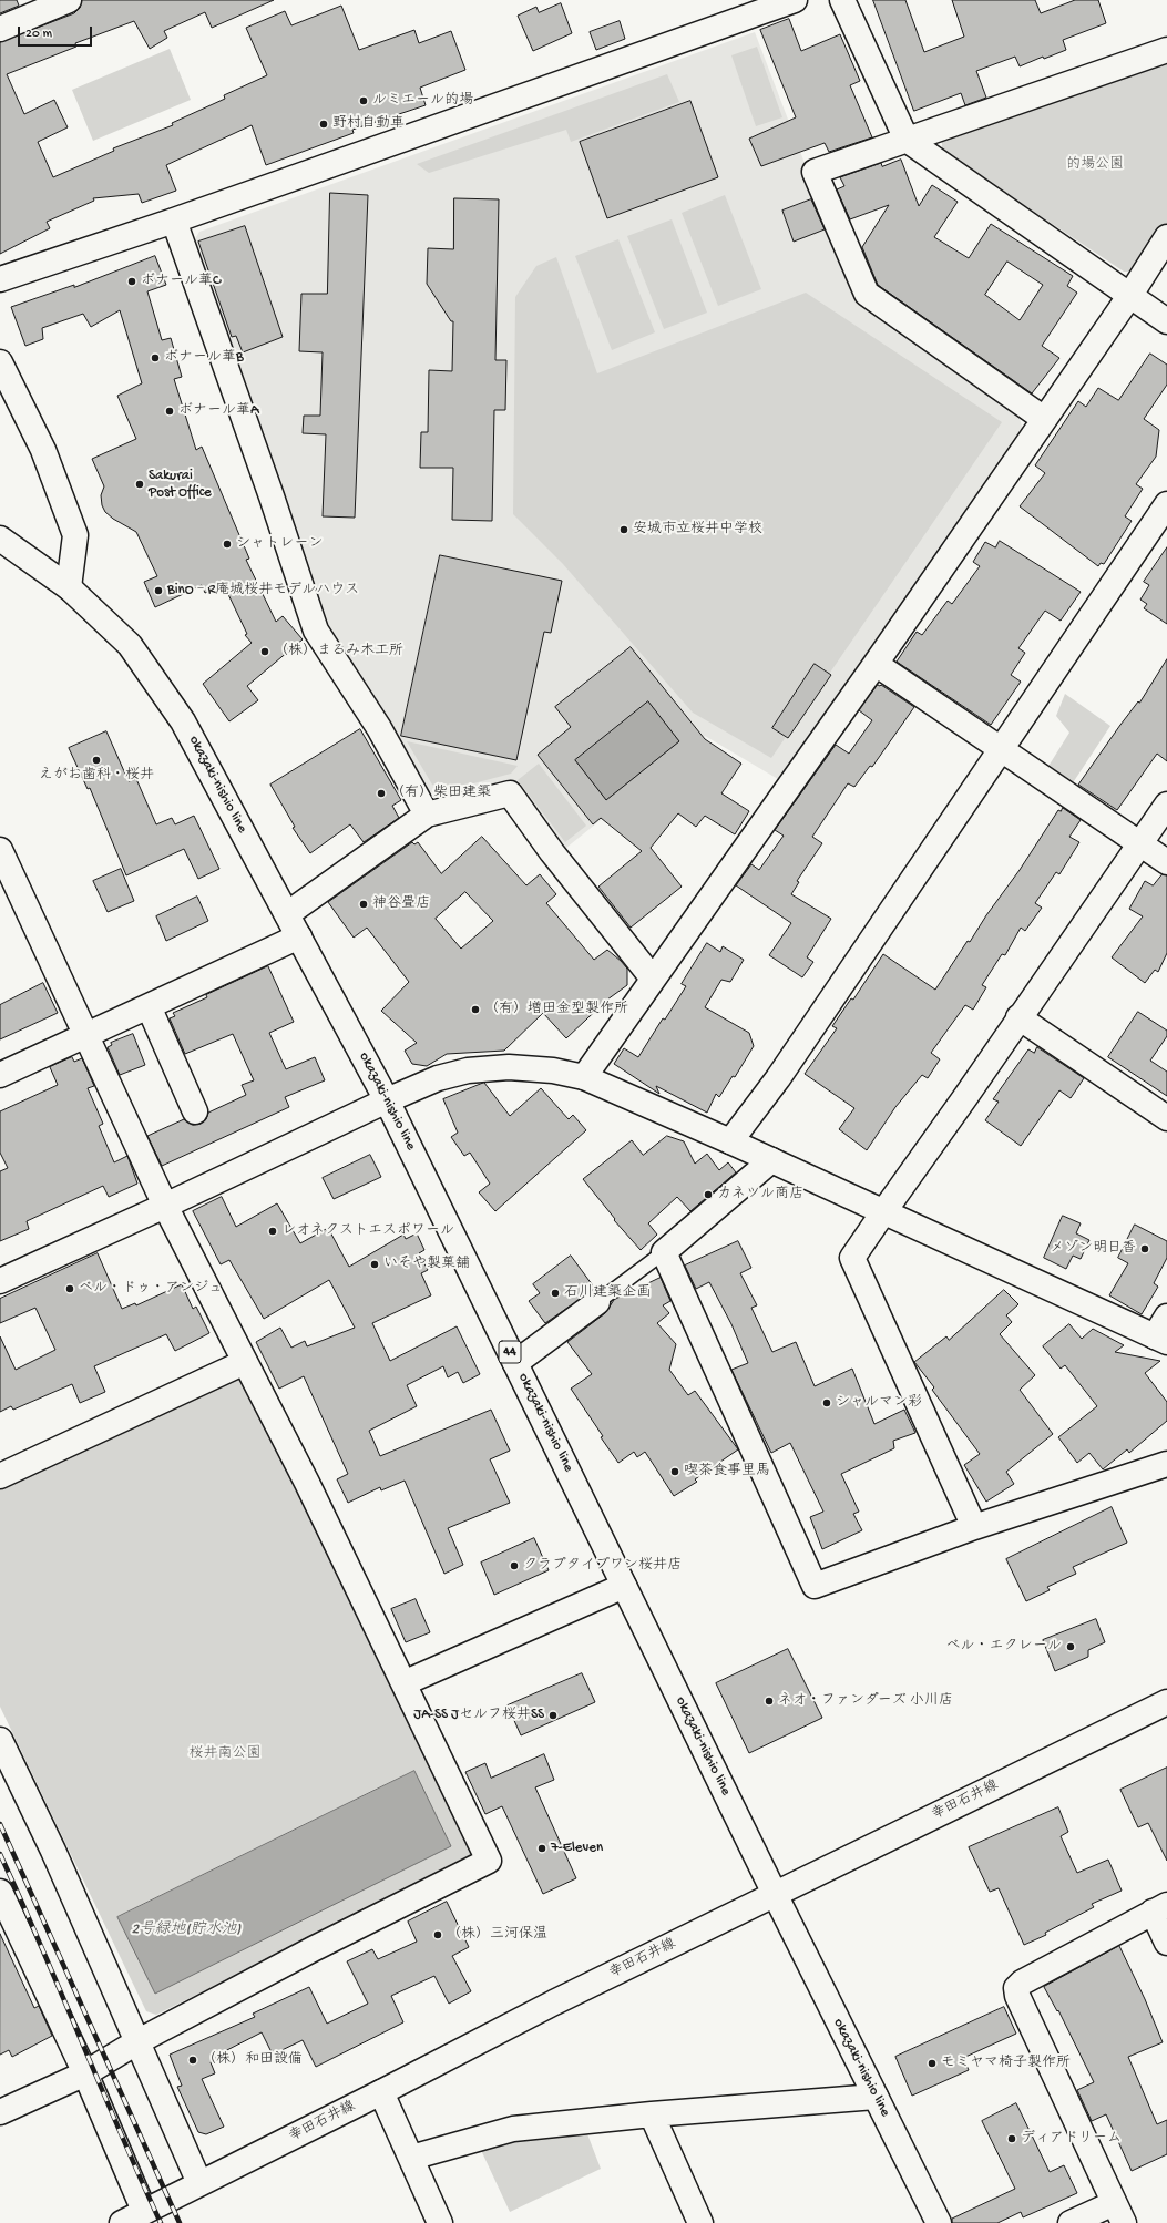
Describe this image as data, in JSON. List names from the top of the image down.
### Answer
{
  "streets": {
    "street": ["okazaki-nishio line", "44", "幸田石井線"]
  },
  "crossings": [
    ["okazaki-nishio line", "幸田石井線"]
  ],
  "water": ["2号緑地(貯水池)"],
  "parks": ["的場公園", "桜井南公園"],
  "places": [
    "ルミエール的場",
    "野村自動車",
    "ボナール華C",
    "ボナール華B",
    "ボナール華A",
    "Sakurai Post Office",
    "安城市立桜井中学校",
    "シャトレーン",
    "BinO‐R庵城桜井モデルハウス",
    "（株）まるみ木工所",
    "えがお歯科・桜井",
    "（有）柴田建築",
    "神谷畳店",
    "（有）増田金型製作所",
    "カネツル商店",
    "レオネクストエスポワール",
    "メゾン明日香",
    "いそや製菓舗",
    "ベル・ドゥ・アンジュ",
    "石川建築企画",
    "シャルマン彩",
    "喫茶食事里馬",
    "クラブタイプワン桜井店",
    "ベル・エクレール",
    "ネオ・ファンダーズ 小川店",
    "JA-SS Jセルフ桜井SS",
    "7-Eleven",
    "（株）三河保温",
    "（株）和田設備",
    "モミヤマ椅子製作所",
    "ディアドリーム"
  ],
  "scale_bar": "20 m"
}
